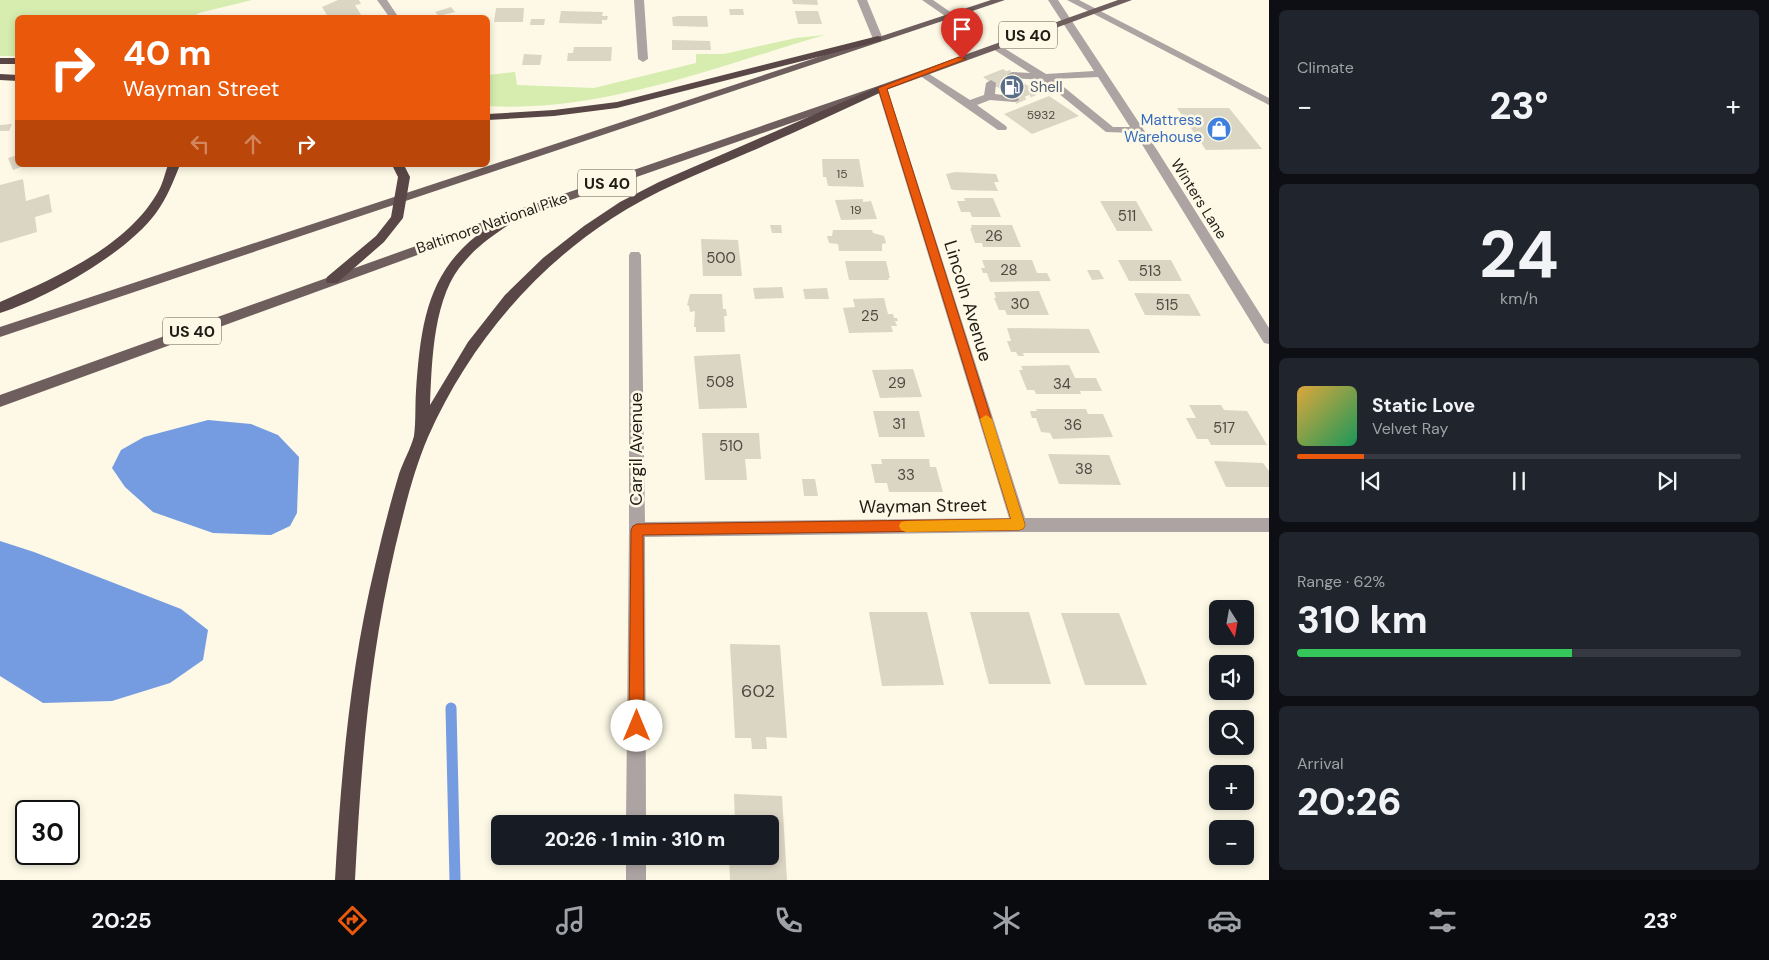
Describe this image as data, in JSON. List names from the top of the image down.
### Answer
{
  "streets": {
    "main road": ["US 40", "Baltimore National Pike"],
    "street": [
      "Winters Lane",
      "Lincoln Avenue",
      "Cargil Avenue",
      "Wayman Street"
    ]
  },
  "crossings": [
    ["Winters Lane", "Baltimore National Pike"],
    ["Baltimore National Pike", "Lincoln Avenue"],
    ["Lincoln Avenue", "Wayman Street"],
    ["Cargil Avenue", "Wayman Street"]
  ],
  "places": {
    "fuel station": ["Shell"],
    "shop": ["Mattress Warehouse"]
  },
  "house_numbers": [
    "5932",
    "15",
    "19",
    "511",
    "26",
    "500",
    "28",
    "513",
    "30",
    "515",
    "25",
    "508",
    "29",
    "34",
    "31",
    "36",
    "517",
    "510",
    "38",
    "33",
    "602"
  ],
  "north": "bottom",
  "page": {
    "tile": [
      "Climate",
      ["24", "km/h"],
      ["Range · 62%", "310 km"],
      ["Arrival", "20:26"]
    ],
    "turn": ["40 m", "Wayman Street"],
    "heat": ["−", "23°", "+"],
    "song": ["Static Love", "Velvet Ray"],
    "map_buttons": ["+", "−"],
    "limit": "30",
    "trip": "20:26 · 1 min · 310 m",
    "tabs": ["20:25", "23°"]
  }
}
